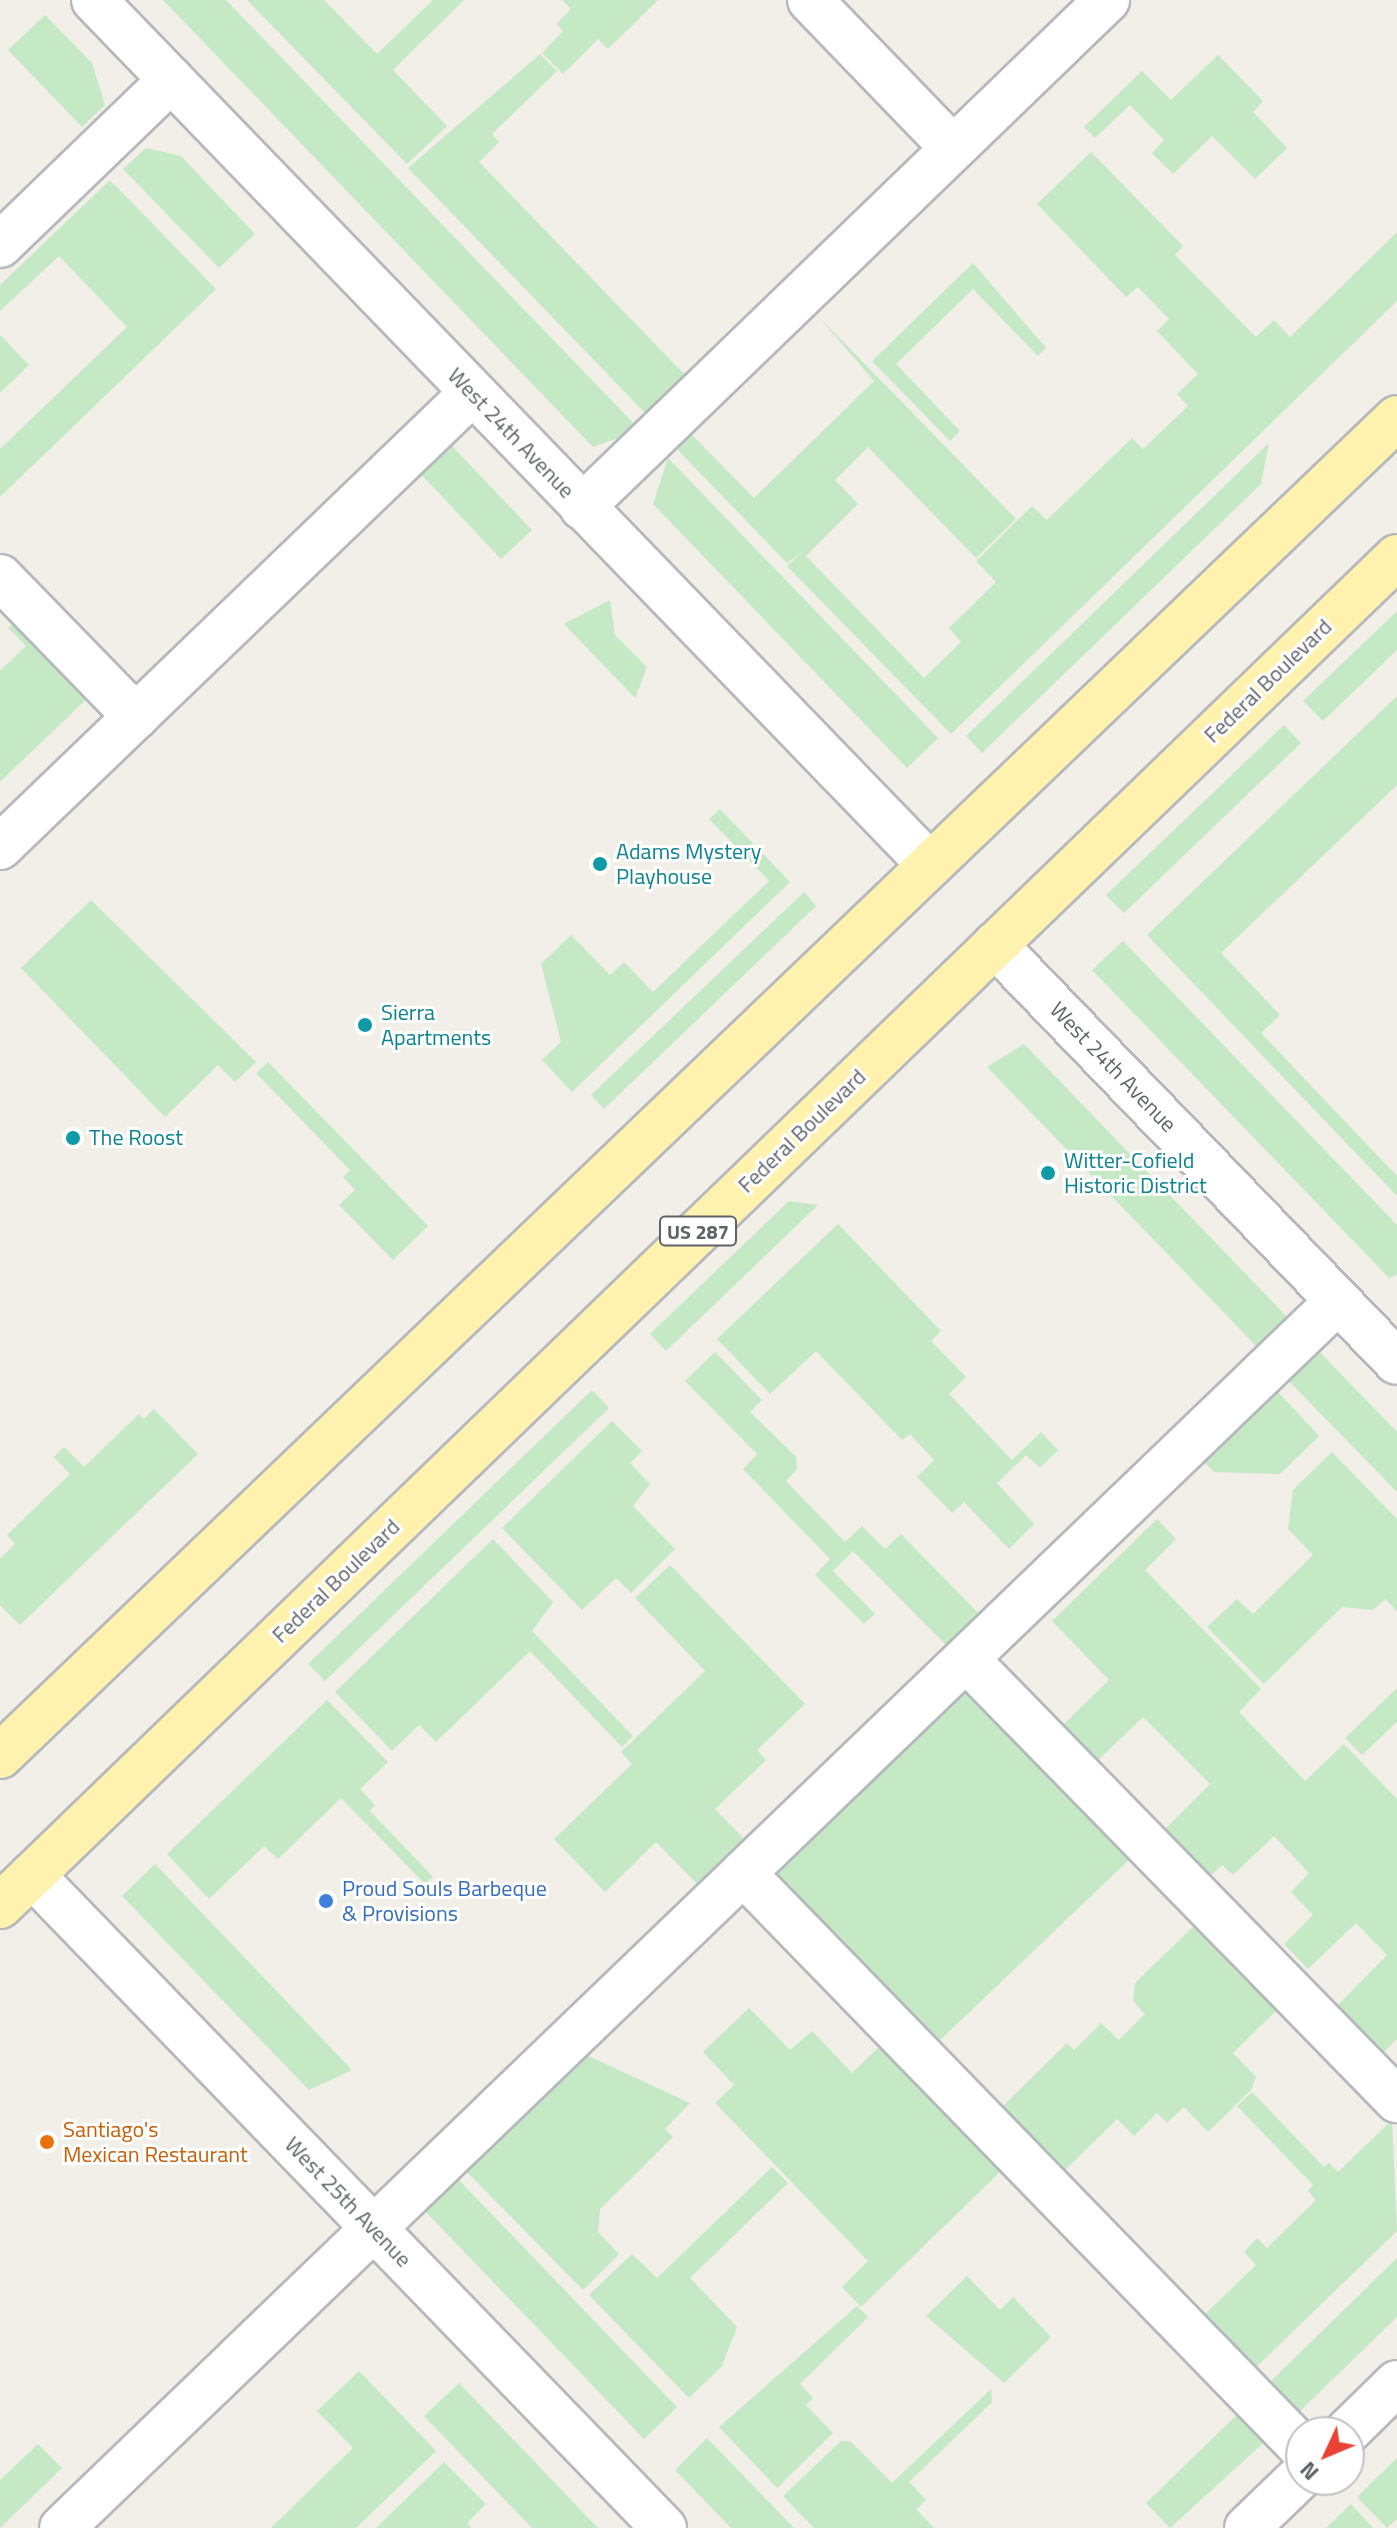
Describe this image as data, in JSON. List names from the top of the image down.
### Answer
{
  "streets": {
    "main road": ["Federal Boulevard", "US 287"],
    "street": ["West 24th Avenue", "West 25th Avenue"]
  },
  "crossings": [
    ["West 24th Avenue", "Federal Boulevard"],
    ["Federal Boulevard", "West 25th Avenue"]
  ],
  "places": [
    "Adams Mystery Playhouse",
    "Sierra Apartments",
    "The Roost",
    "Witter-Cofield Historic District",
    "Proud Souls Barbeque & Provisions",
    "Santiago's Mexican Restaurant"
  ],
  "north": "bottom left"
}
